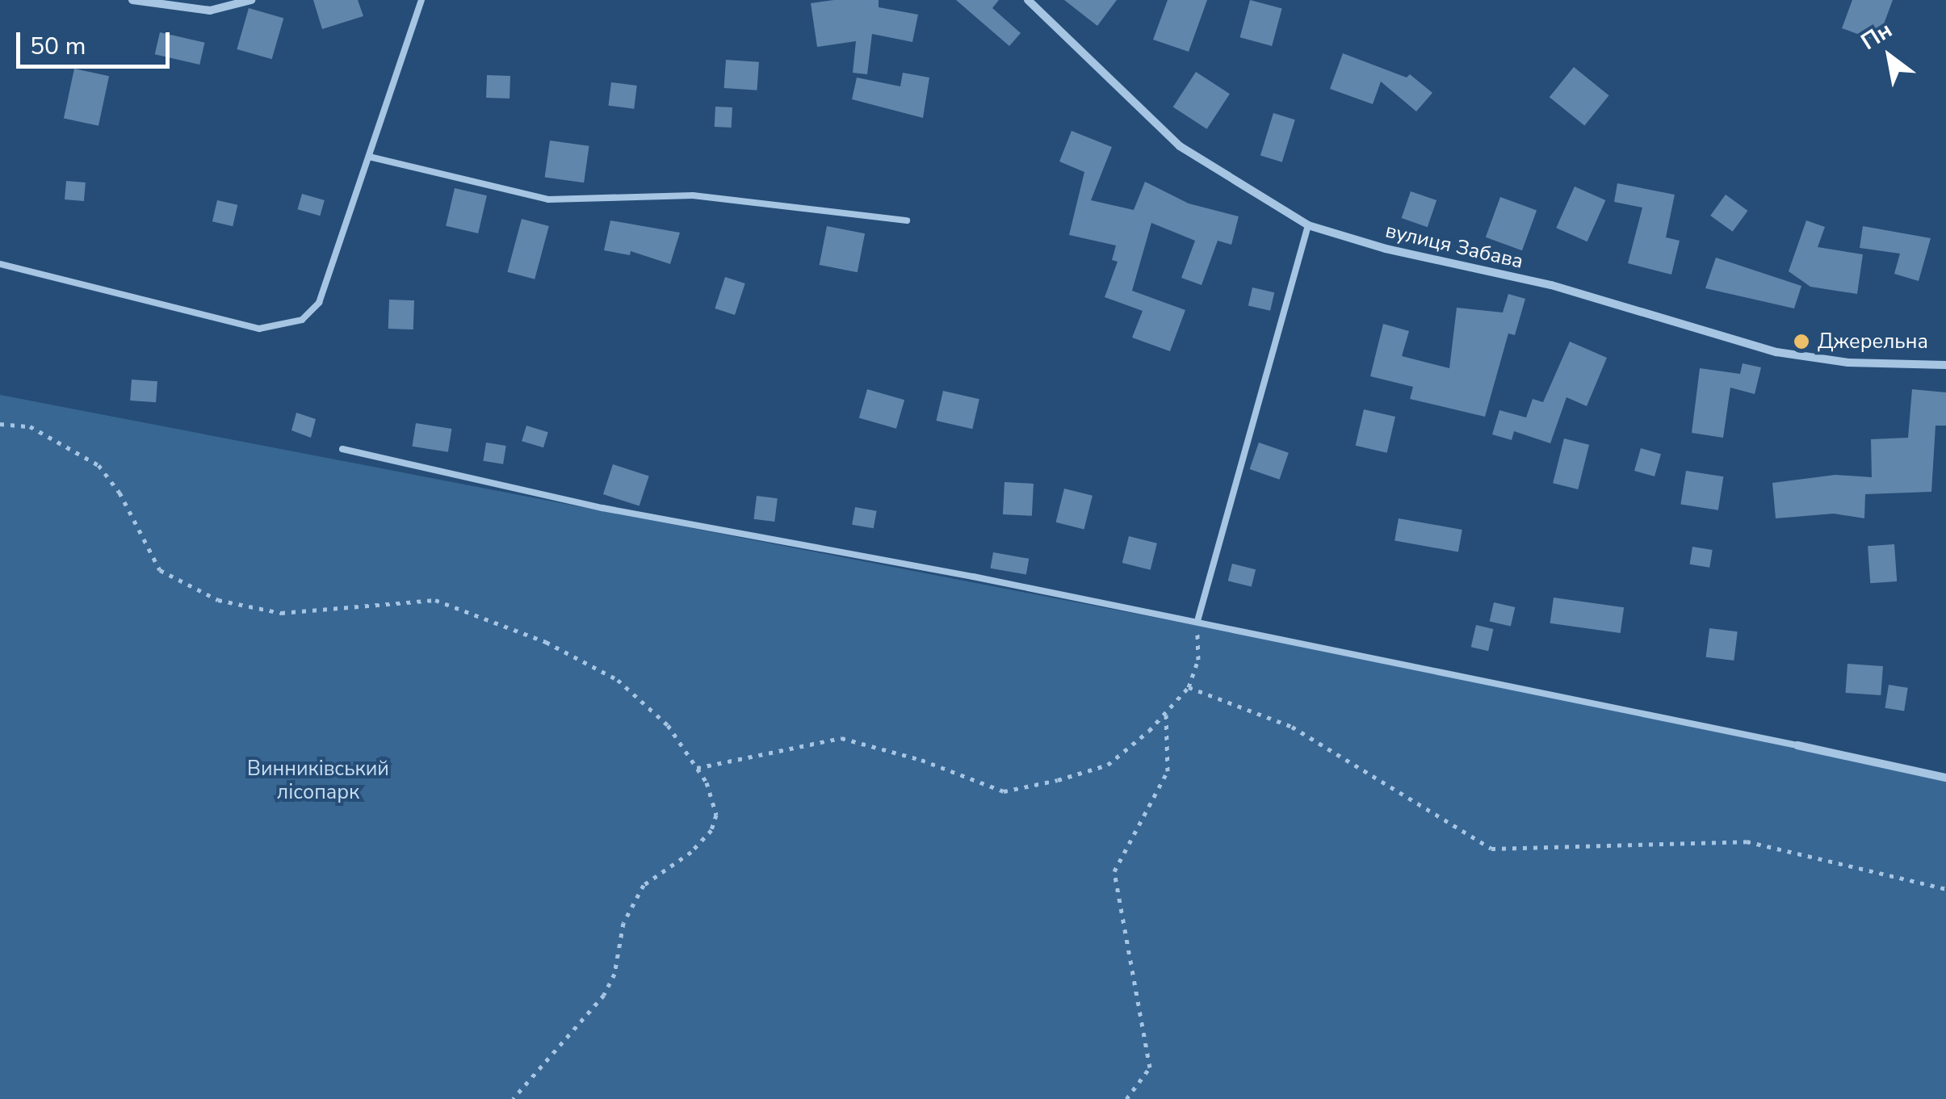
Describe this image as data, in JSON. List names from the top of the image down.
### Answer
{
  "streets": {
    "street": ["вулиця Забава"]
  },
  "parks": ["Винниківський лісопарк"],
  "places": ["Джерельна"],
  "scale_bar": "50 m",
  "north": "top left"
}
